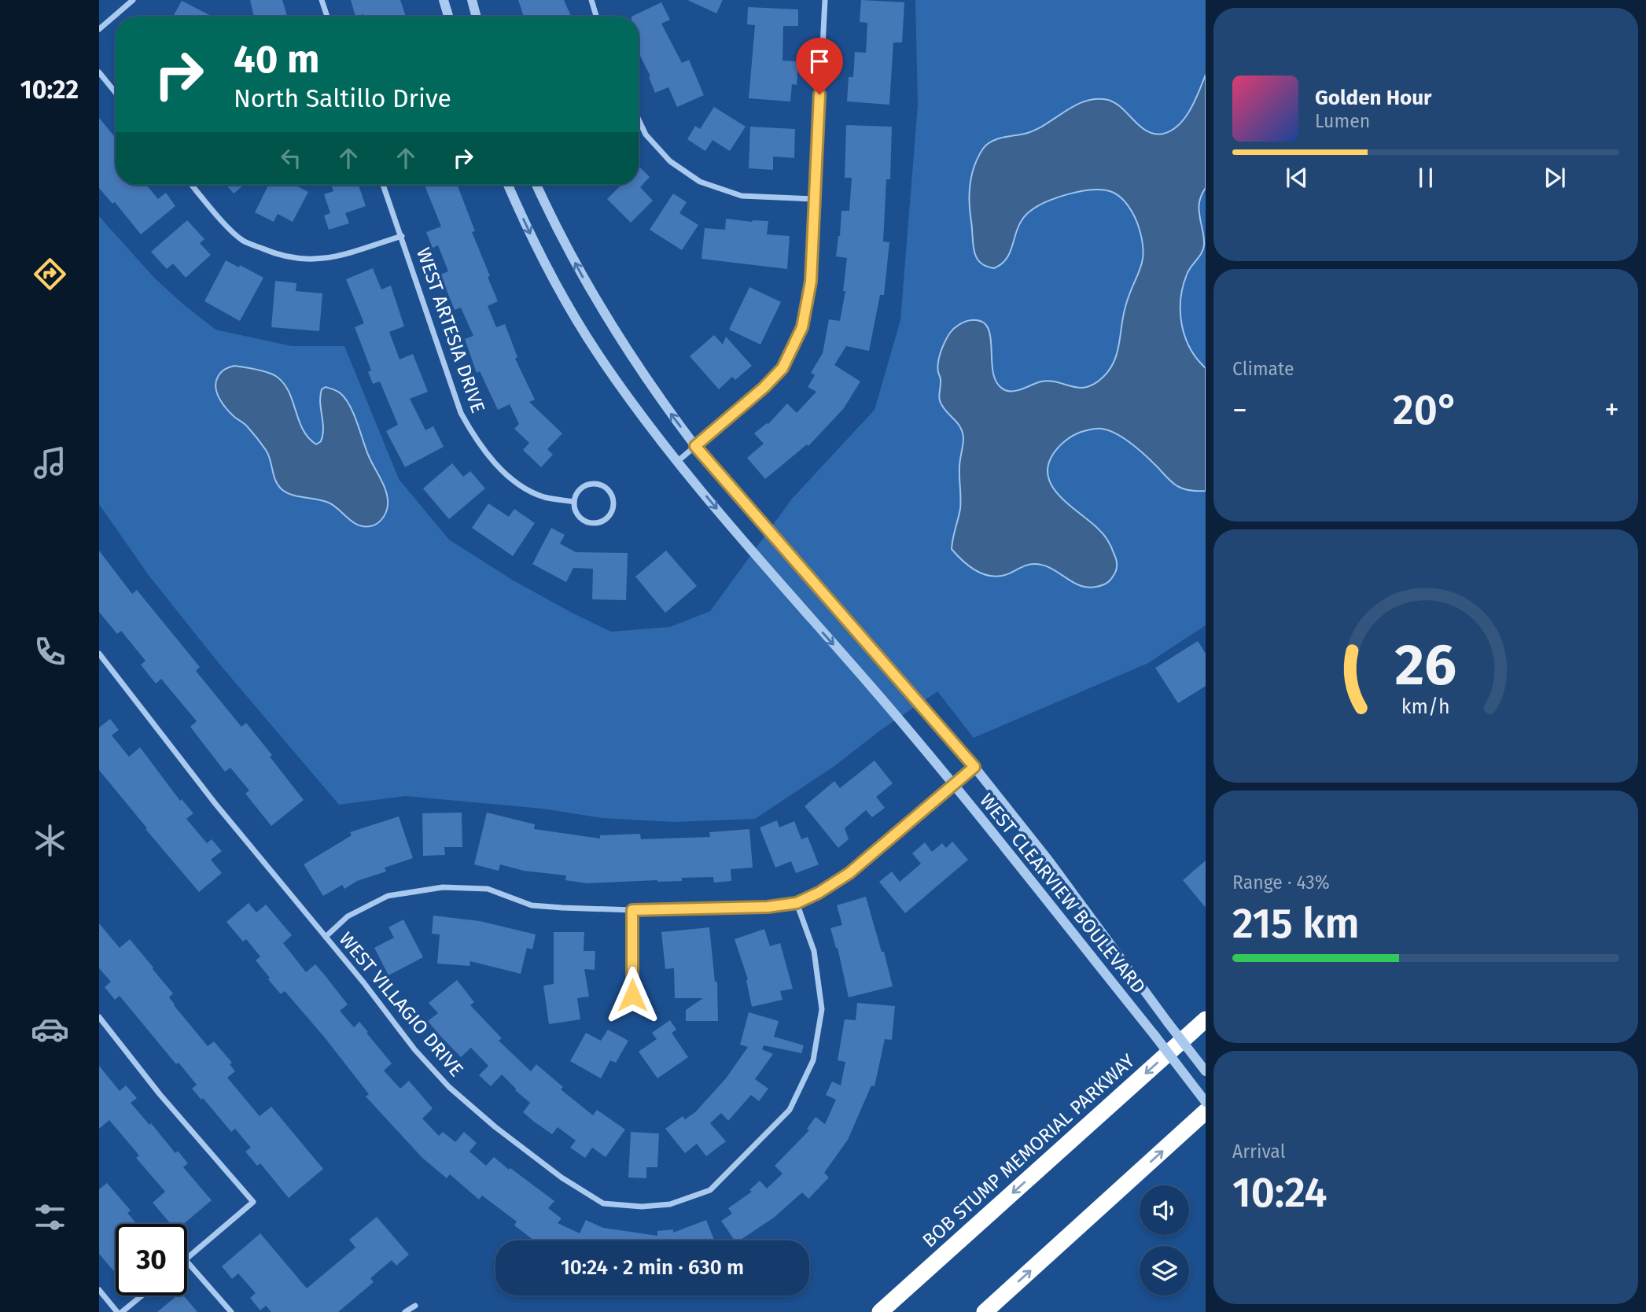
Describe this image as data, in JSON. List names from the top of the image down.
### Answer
{
  "streets": {
    "highway": ["BOB STUMP MEMORIAL PARKWAY"],
    "street": ["WEST ARTESIA DRIVE", "WEST CLEARVIEW BOULEVARD", "WEST VILLAGIO DRIVE"]
  },
  "page": {
    "tabs": "10:22",
    "turn": ["40 m", "North Saltillo Drive"],
    "song": ["Golden Hour", "Lumen"],
    "tile": [
      "Climate",
      ["Range · 43%", "215 km"],
      ["Arrival", "10:24"]
    ],
    "heat": ["−", "20°", "+"],
    "limit": "30",
    "trip": "10:24 · 2 min · 630 m",
    "gauge": ["26", "km/h"]
  }
}
